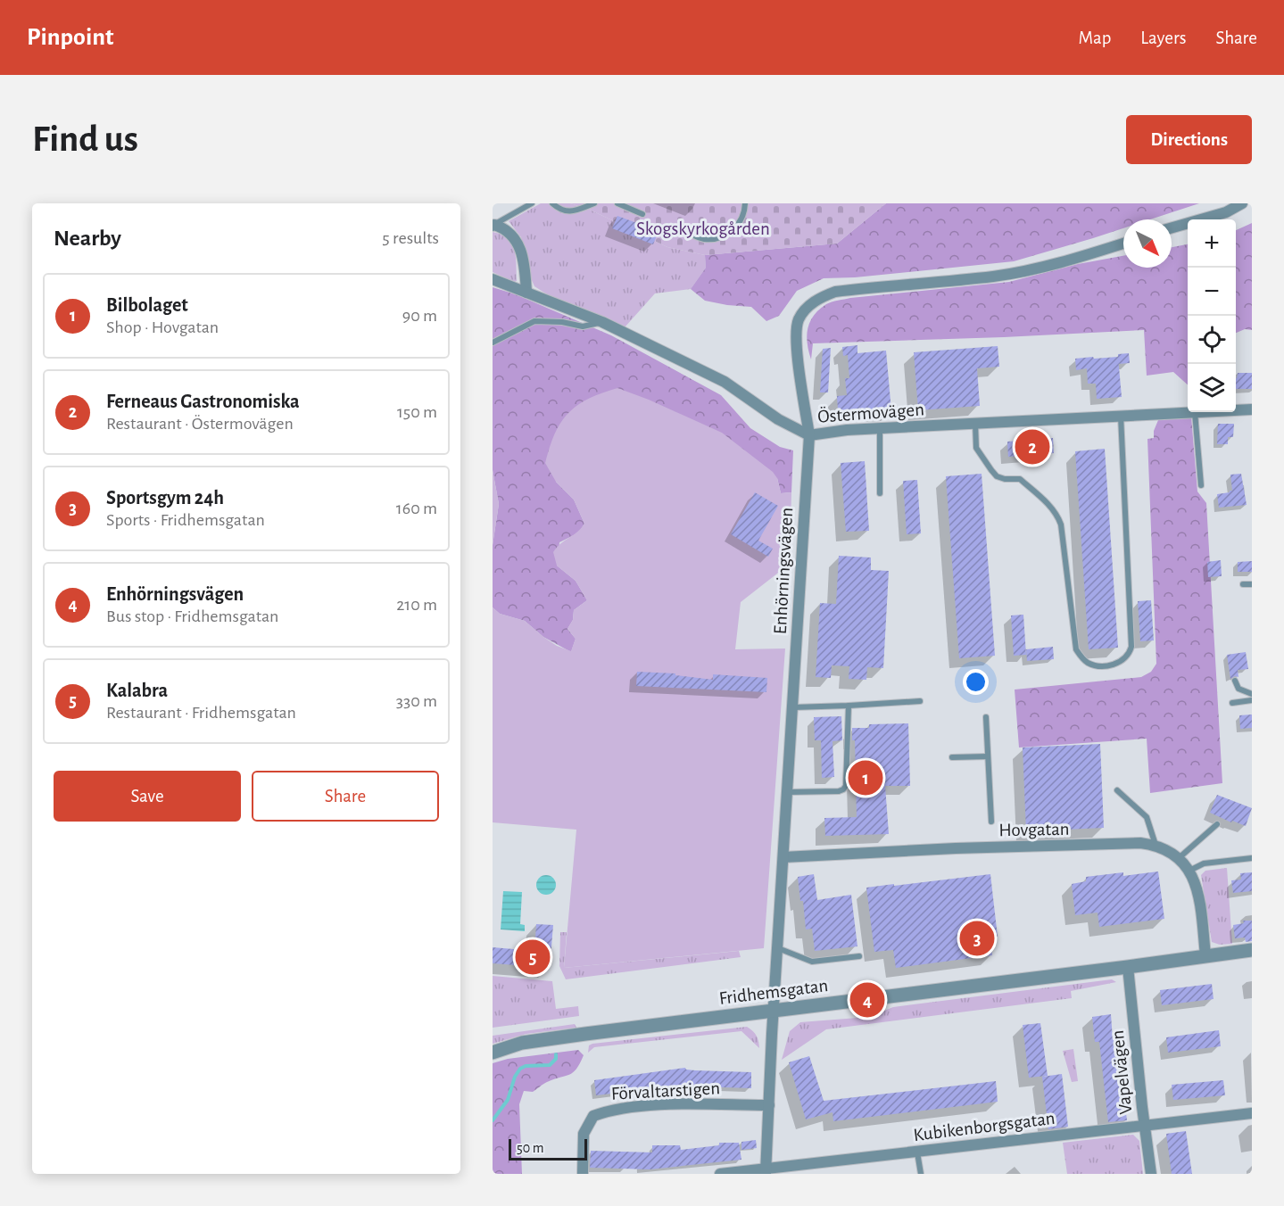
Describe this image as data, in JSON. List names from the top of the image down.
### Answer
{
  "streets": {
    "street": [
      "Östermovägen",
      "Enhörningsvägen",
      "Hovgatan",
      "Fridhemsgatan",
      "Vapelvägen",
      "Förvaltarstigen",
      "Kubikenborgsgatan"
    ]
  },
  "crossings": [
    ["Östermovägen", "Enhörningsvägen"],
    ["Enhörningsvägen", "Hovgatan"],
    ["Enhörningsvägen", "Fridhemsgatan"],
    ["Enhörningsvägen", "Förvaltarstigen"],
    ["Enhörningsvägen", "Kubikenborgsgatan"],
    ["Hovgatan", "Fridhemsgatan"],
    ["Fridhemsgatan", "Vapelvägen"],
    ["Vapelvägen", "Kubikenborgsgatan"]
  ],
  "parks": ["Skogskyrkogården"],
  "scale_bar": "50 m",
  "north": "bottom right",
  "page": {
    "header": "Pinpoint",
    "nav": ["Map", "Layers", "Share"],
    "buttons": [
      "Directions",
      ["Save", "Share"]
    ],
    "title": "Find us",
    "heading": ["Nearby", "5 results"],
    "map_buttons": ["+", "−"],
    "list": [
      {
        "mark": "1",
        "name": "Bilbolaget",
        "note": "Shop · Hovgatan",
        "value": "90 m"
      },
      {
        "mark": "2",
        "name": "Ferneaus Gastronomiska",
        "note": "Restaurant · Östermovägen",
        "value": "150 m"
      },
      {
        "mark": "3",
        "name": "Sportsgym 24h",
        "note": "Sports · Fridhemsgatan",
        "value": "160 m"
      },
      {
        "mark": "4",
        "name": "Enhörningsvägen",
        "note": "Bus stop · Fridhemsgatan",
        "value": "210 m"
      },
      {
        "mark": "5",
        "name": "Kalabra",
        "note": "Restaurant · Fridhemsgatan",
        "value": "330 m"
      }
    ],
    "pins": [
      "2",
      "1",
      "3",
      "5",
      "4"
    ],
    "scale": "50 m"
  }
}
